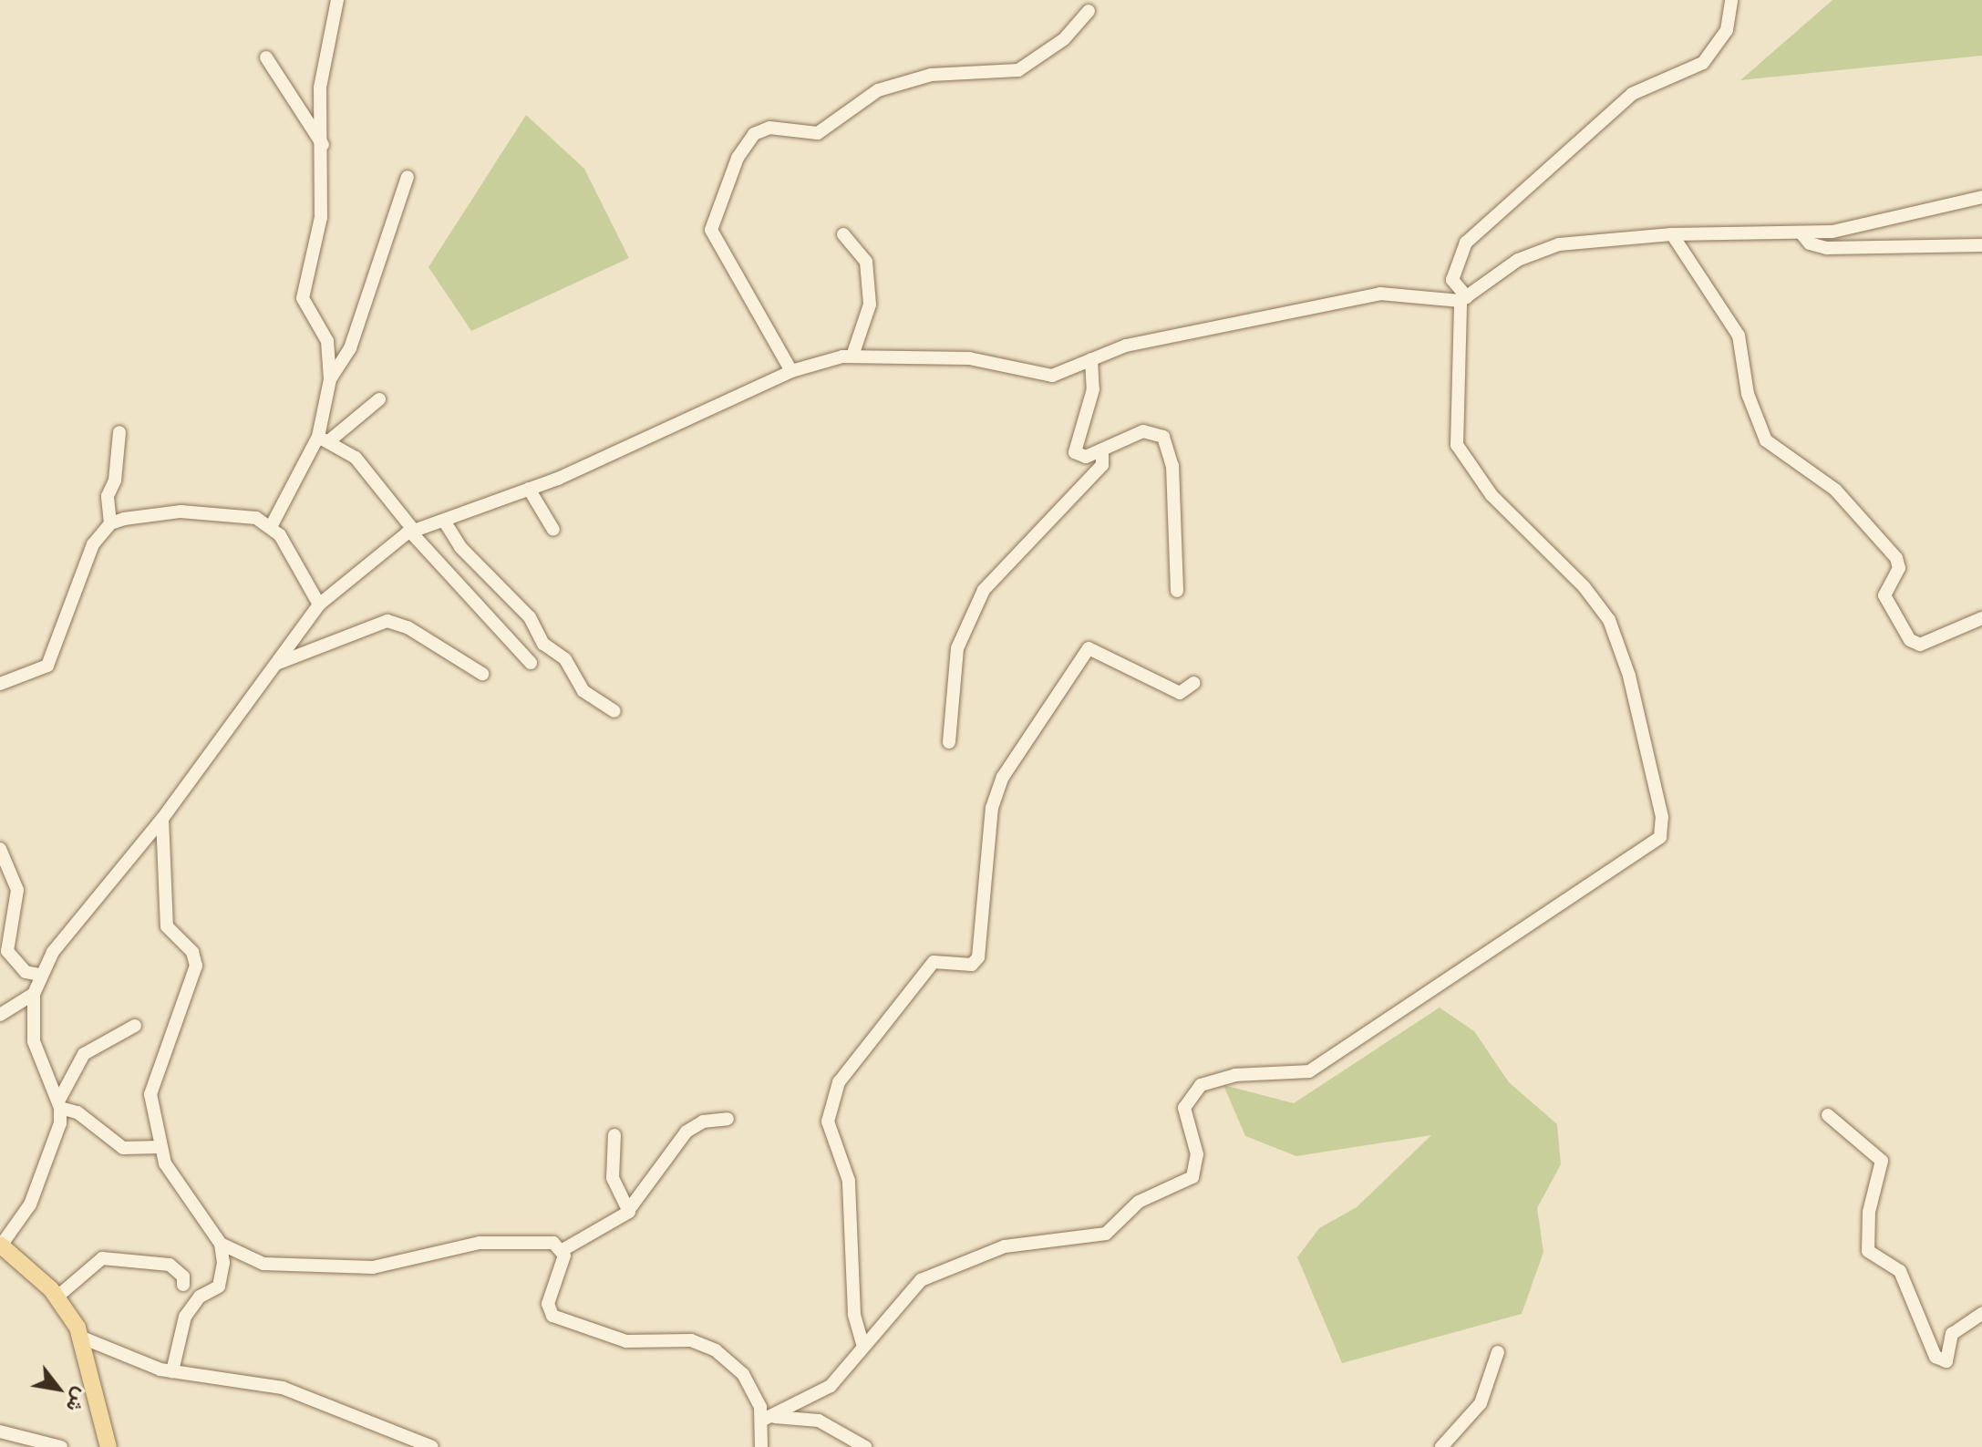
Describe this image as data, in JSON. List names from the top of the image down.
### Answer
{
  "north": "bottom right"
}
